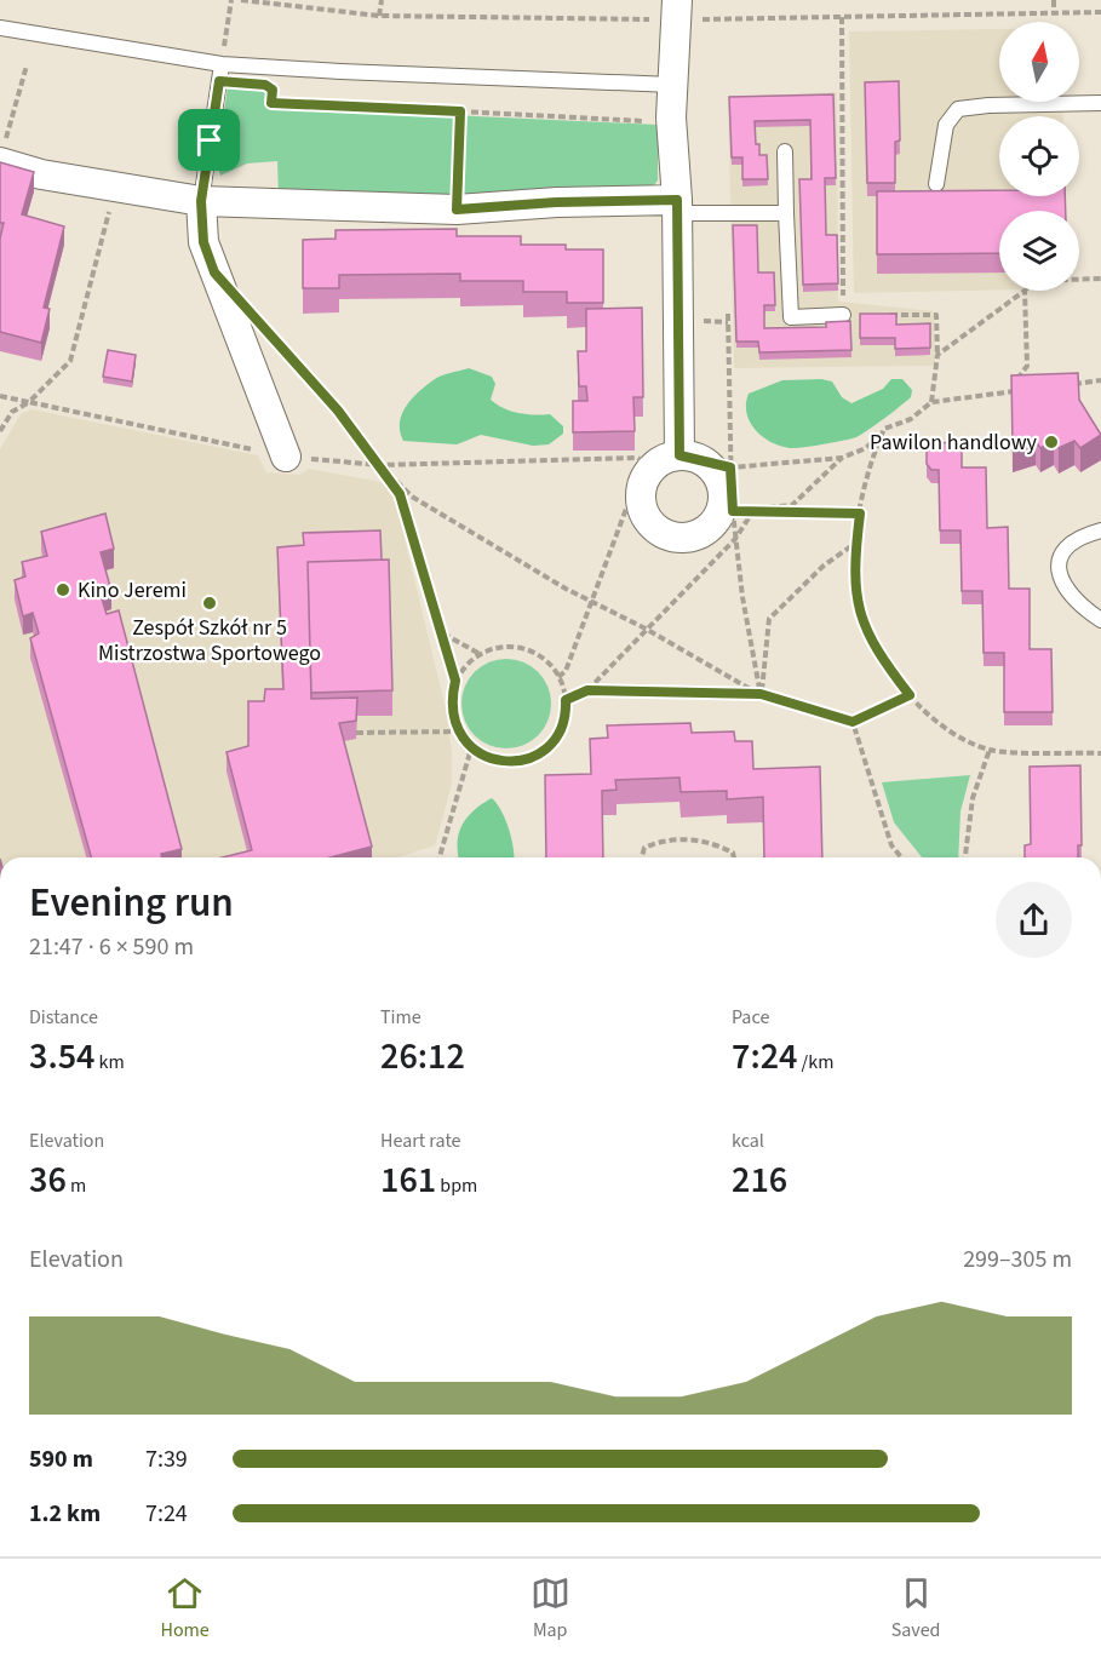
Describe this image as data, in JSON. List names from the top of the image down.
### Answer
{
  "places": ["Pawilon handlowy", "Kino Jeremi", "Zespół Szkół nr 5 Mistrzostwa Sportowego"],
  "north": "top",
  "page": {
    "heading": ["Evening run", "21:47 · 6 × 590 m"],
    "stats": [
      ["Distance", "3.54 km"],
      ["Time", "26:12"],
      ["Pace", "7:24 /km"],
      ["Elevation", "36 m"],
      ["Heart rate", "161 bpm"],
      ["kcal", "216"]
    ],
    "chart": ["Elevation", "299–305 m"],
    "list": [
      {
        "name": "590 m",
        "note": "7:39"
      },
      {
        "name": "1.2 km",
        "note": "7:24"
      }
    ],
    "tabs": ["Home", "Map", "Saved"]
  }
}
